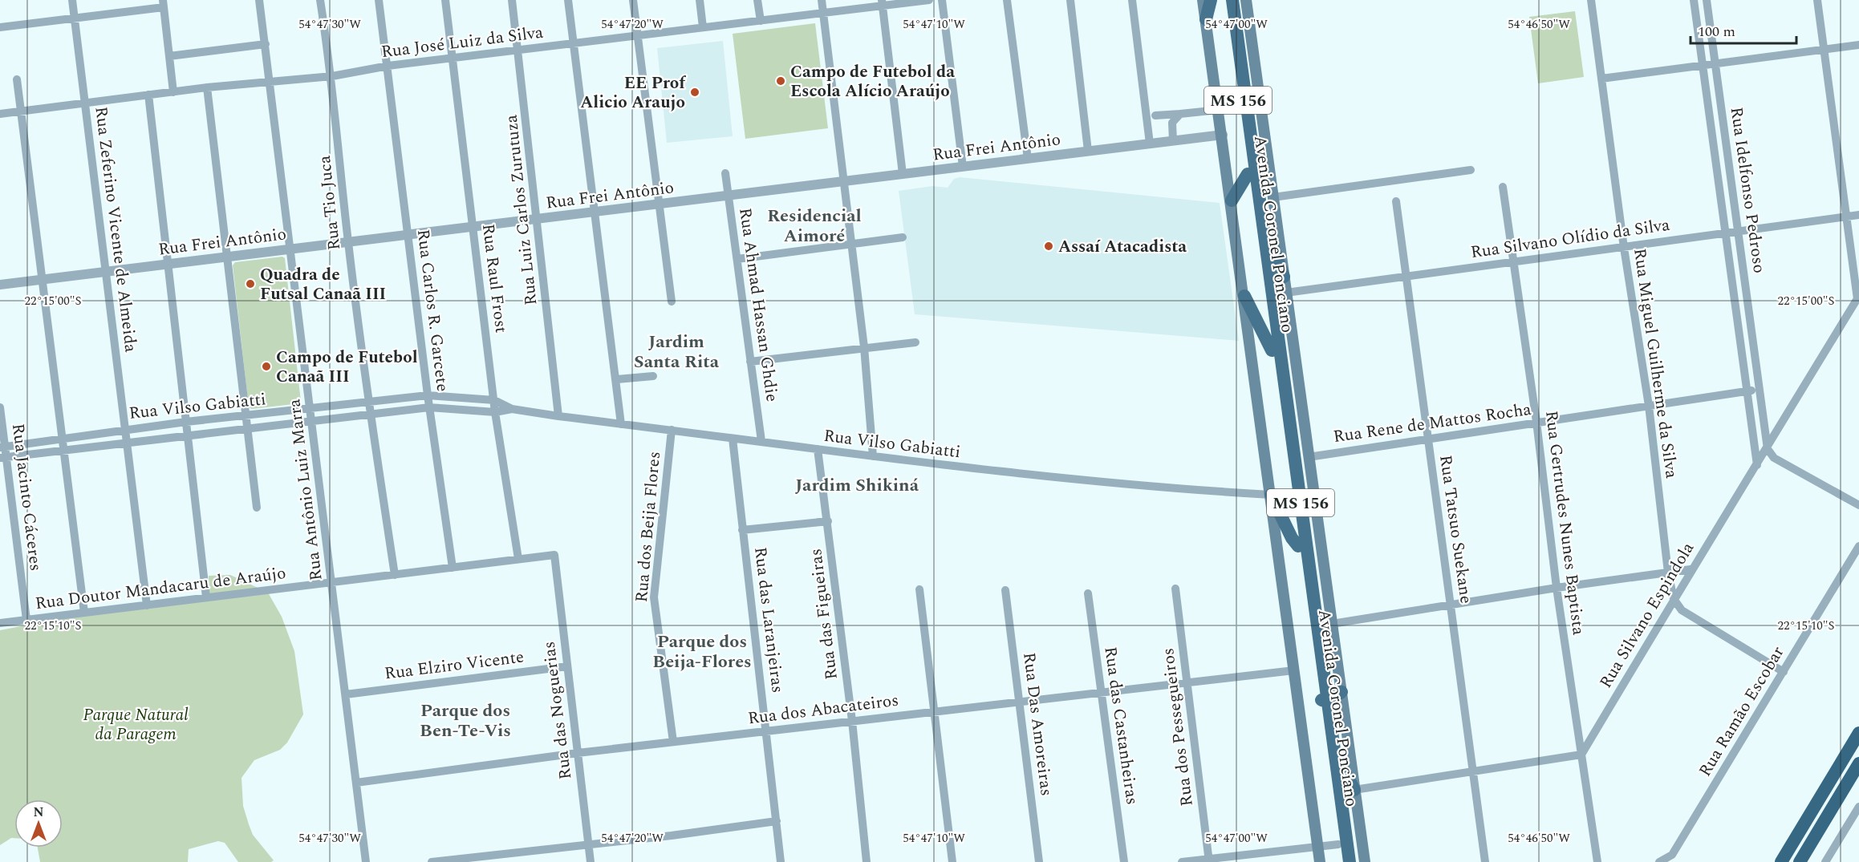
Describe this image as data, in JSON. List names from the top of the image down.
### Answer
{
  "streets": {
    "main road": ["MS 156", "Avenida Coronel Ponciano"],
    "street": [
      "Rua José Luiz da Silva",
      "Rua Frei Antônio",
      "Rua Idelfonso Pedroso",
      "Rua Tio Juca",
      "Rua Luiz Carlos Zurutuza",
      "Rua Zeferino Vicente de Almeida",
      "Rua Silvano Olídio da Silva",
      "Rua Raul Frost",
      "Rua Ahmad Hassan Ghdie",
      "Rua Carlos R. Garcete",
      "Rua Miguel Guilherme da Silva",
      "Rua Vilso Gabiatti",
      "Rua Rene de Mattos Rocha",
      "Rua Antônio Luiz Marra",
      "Rua Jacinto Cáceres",
      "Rua Gertrudes Nunes Baptista",
      "Rua dos Beija Flores",
      "Rua Tatsuo Suekane",
      "Rua Doutor Mandacaru de Araújo",
      "Rua das Figueiras",
      "Rua Silvano Espindola",
      "Rua das Laranjeiras",
      "Rua Elziro Vicente",
      "Rua dos Abacateiros",
      "Rua das Noguerias",
      "Rua Ramão Escobar",
      "Rua Das Amoreiras",
      "Rua das Castanheiras",
      "Rua dos Pessegueiros"
    ]
  },
  "crossings": [
    ["Rua José Luiz da Silva", "Rua Tio Juca"],
    ["Rua José Luiz da Silva", "Rua Luiz Carlos Zurutuza"],
    ["Rua José Luiz da Silva", "Rua Zeferino Vicente de Almeida"],
    ["Rua José Luiz da Silva", "Rua Raul Frost"],
    ["Rua José Luiz da Silva", "Rua Carlos R. Garcete"],
    ["Rua José Luiz da Silva", "Rua Antônio Luiz Marra"],
    ["MS 156", "Rua Vilso Gabiatti"],
    ["MS 156", "Rua dos Abacateiros"],
    ["Rua Frei Antônio", "Rua Tio Juca"],
    ["Rua Frei Antônio", "Rua Luiz Carlos Zurutuza"],
    ["Rua Frei Antônio", "Rua Zeferino Vicente de Almeida"],
    ["Rua Frei Antônio", "Rua Raul Frost"],
    ["Rua Frei Antônio", "Rua Ahmad Hassan Ghdie"],
    ["Rua Frei Antônio", "Rua Carlos R. Garcete"],
    ["Rua Frei Antônio", "Rua Antônio Luiz Marra"],
    ["Rua Idelfonso Pedroso", "Rua Silvano Olídio da Silva"],
    ["Rua Idelfonso Pedroso", "Rua Rene de Mattos Rocha"],
    ["Rua Idelfonso Pedroso", "Rua Silvano Espindola"],
    ["Rua Tio Juca", "Rua Vilso Gabiatti"],
    ["Rua Tio Juca", "Rua Doutor Mandacaru de Araújo"],
    ["Rua Luiz Carlos Zurutuza", "Rua Vilso Gabiatti"],
    ["Rua Zeferino Vicente de Almeida", "Rua Vilso Gabiatti"],
    ["Rua Zeferino Vicente de Almeida", "Rua Doutor Mandacaru de Araújo"],
    ["Rua Silvano Olídio da Silva", "Rua Miguel Guilherme da Silva"],
    ["Rua Silvano Olídio da Silva", "Rua Gertrudes Nunes Baptista"],
    ["Rua Silvano Olídio da Silva", "Rua Tatsuo Suekane"],
    ["Rua Raul Frost", "Rua Vilso Gabiatti"],
    ["Rua Raul Frost", "Rua Doutor Mandacaru de Araújo"],
    ["Rua Ahmad Hassan Ghdie", "Rua Vilso Gabiatti"],
    ["Rua Carlos R. Garcete", "Rua Vilso Gabiatti"],
    ["Rua Carlos R. Garcete", "Rua Doutor Mandacaru de Araújo"],
    ["Rua Miguel Guilherme da Silva", "Rua Rene de Mattos Rocha"],
    ["Rua Miguel Guilherme da Silva", "Rua Silvano Espindola"],
    ["Rua Vilso Gabiatti", "Rua Antônio Luiz Marra"],
    ["Rua Vilso Gabiatti", "Rua Jacinto Cáceres"],
    ["Rua Vilso Gabiatti", "Rua dos Beija Flores"],
    ["Rua Vilso Gabiatti", "Rua das Figueiras"],
    ["Rua Vilso Gabiatti", "Rua das Laranjeiras"],
    ["Rua Rene de Mattos Rocha", "Rua Gertrudes Nunes Baptista"],
    ["Rua Rene de Mattos Rocha", "Rua Tatsuo Suekane"],
    ["Rua Antônio Luiz Marra", "Rua Doutor Mandacaru de Araújo"],
    ["Rua Antônio Luiz Marra", "Rua Elziro Vicente"],
    ["Rua Antônio Luiz Marra", "Rua dos Abacateiros"],
    ["Rua Jacinto Cáceres", "Rua Doutor Mandacaru de Araújo"],
    ["Rua Gertrudes Nunes Baptista", "Rua Silvano Espindola"],
    ["Rua dos Beija Flores", "Rua dos Abacateiros"],
    ["Rua Doutor Mandacaru de Araújo", "Rua das Noguerias"],
    ["Rua das Figueiras", "Rua dos Abacateiros"],
    ["Rua das Laranjeiras", "Rua dos Abacateiros"],
    ["Rua Elziro Vicente", "Rua das Noguerias"],
    ["Rua dos Abacateiros", "Rua das Noguerias"],
    ["Rua dos Abacateiros", "Rua Das Amoreiras"],
    ["Rua dos Abacateiros", "Rua das Castanheiras"],
    ["Rua dos Abacateiros", "Rua dos Pessegueiros"]
  ],
  "districts": [
    "Residencial Aimoré",
    "Jardim Santa Rita",
    "Jardim Shikiná",
    "Parque dos Beija-Flores",
    "Parque dos Ben-Te-Vis"
  ],
  "parks": ["Parque Natural da Paragem"],
  "places": [
    "Campo de Futebol da Escola Alício Araújo",
    "EE Prof Alicio Araujo",
    "Assaí Atacadista",
    "Quadra de Futsal Canaã III",
    "Campo de Futebol Canaã III"
  ],
  "scale_bar": "100 m",
  "north": "top",
  "coordinates": [
    "54°47'30\"W",
    "54°47'20\"W",
    "54°47'10\"W",
    "54°47'00\"W",
    "54°46'50\"W",
    "22°15'00\"S",
    "22°15'10\"S"
  ]
}
